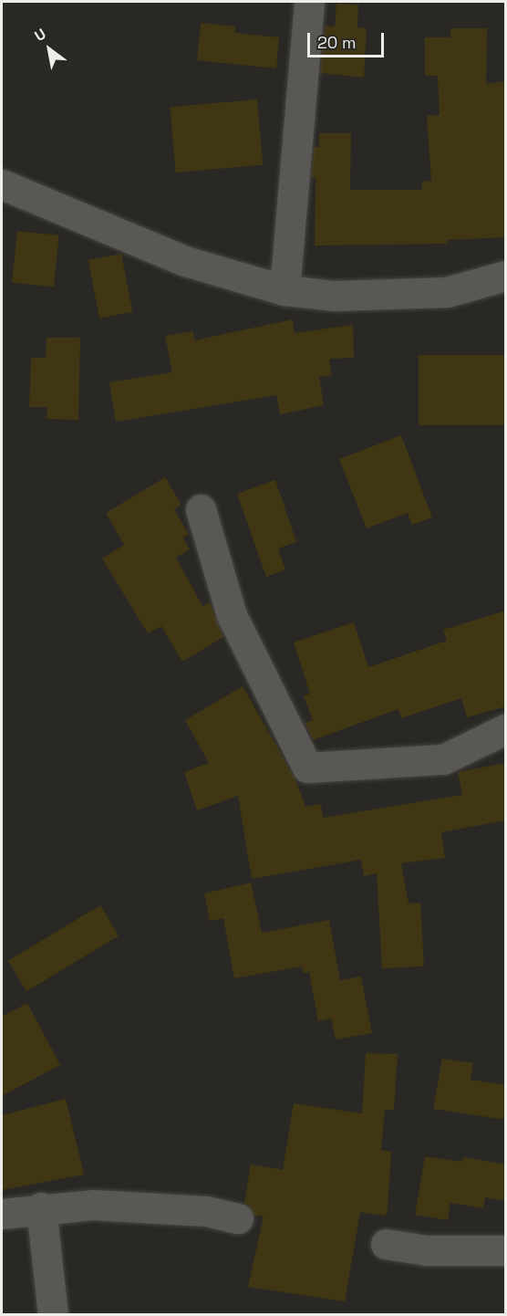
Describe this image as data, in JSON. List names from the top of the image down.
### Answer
{
  "scale_bar": "20 m",
  "north": "top left"
}
